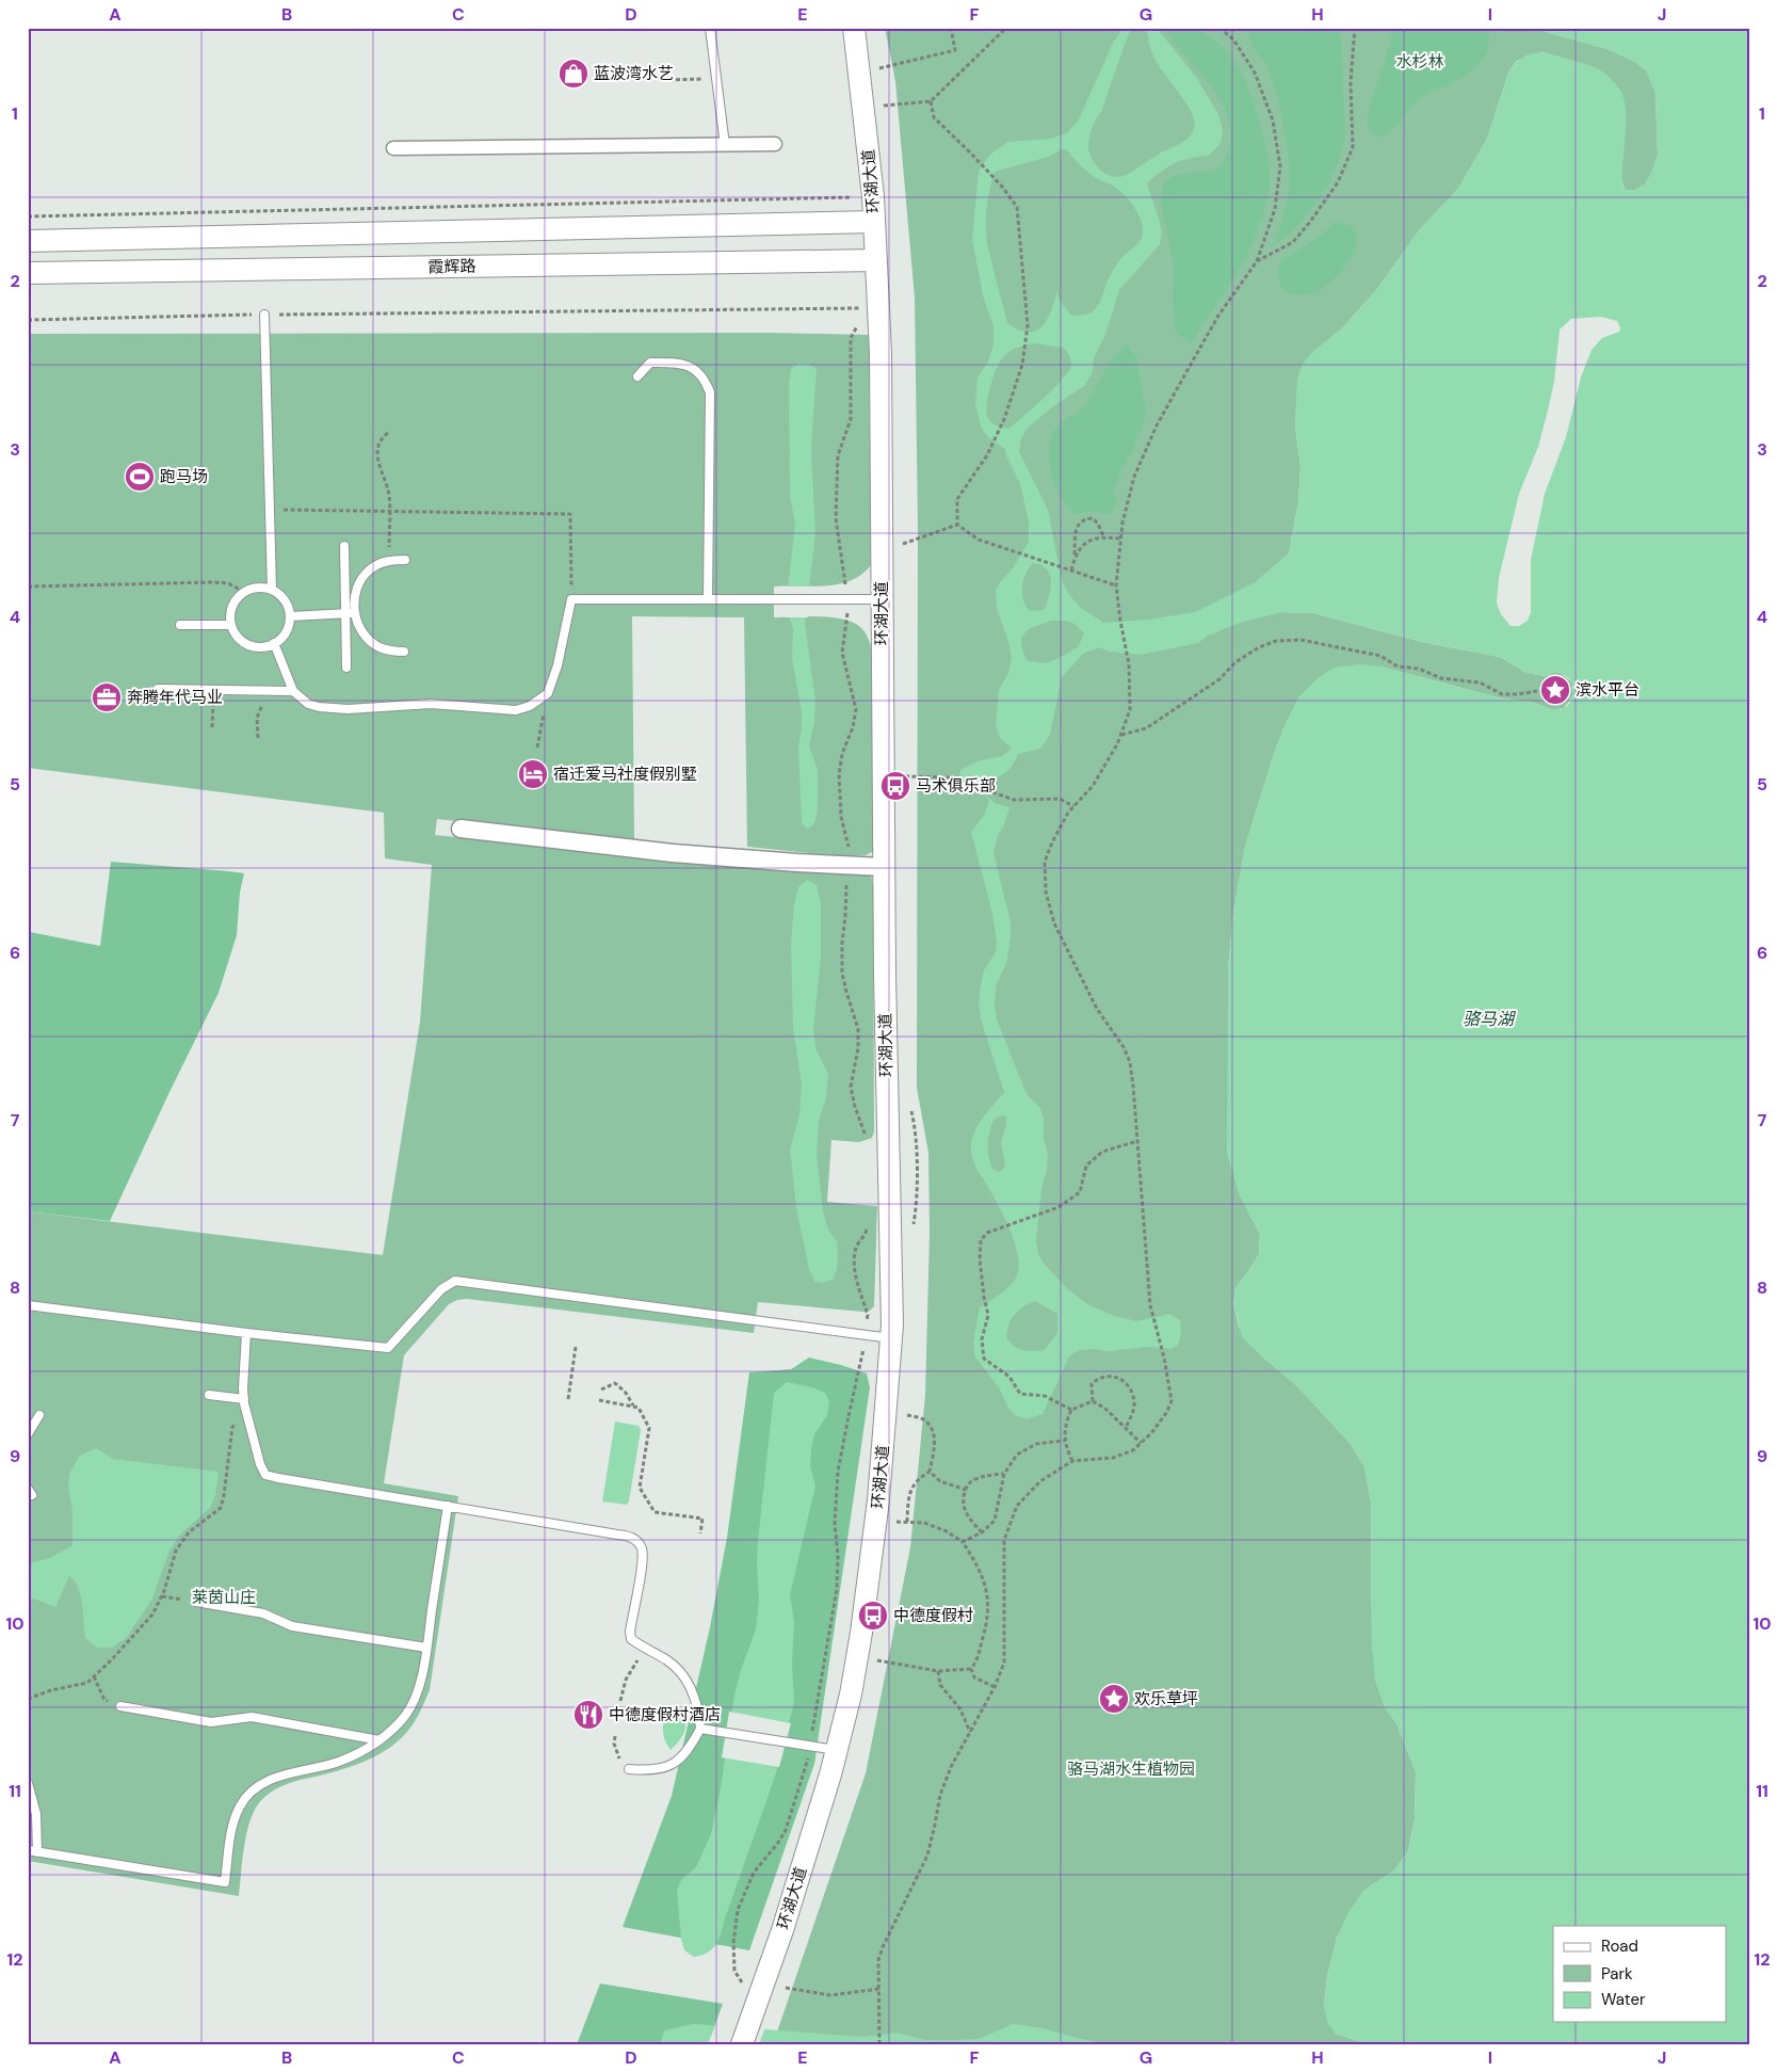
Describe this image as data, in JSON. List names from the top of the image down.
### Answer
{
  "streets": {
    "street": ["环湖大道", "霞辉路"]
  },
  "crossings": [
    ["环湖大道", "霞辉路"]
  ],
  "water": ["骆马湖"],
  "parks": ["水杉林", "莱茵山庄", "骆马湖水生植物园"],
  "places": {
    "shop": ["蓝波湾水艺"],
    "sports": ["跑马场"],
    "place": ["滨水平台", "欢乐草坪"],
    "office": ["奔腾年代马业"],
    "hotel": ["宿迁爱马社度假别墅"],
    "bus stop": ["马术俱乐部", "中德度假村"],
    "restaurant": ["中德度假村酒店"]
  },
  "legend": ["Road", "Park", "Water"],
  "grid": {
    "columns": [
      "A",
      "B",
      "C",
      "D",
      "E",
      "F",
      "G",
      "H",
      "I",
      "J"
    ],
    "rows": [
      "1",
      "2",
      "3",
      "4",
      "5",
      "6",
      "7",
      "8",
      "9",
      "10",
      "11",
      "12"
    ]
  }
}
